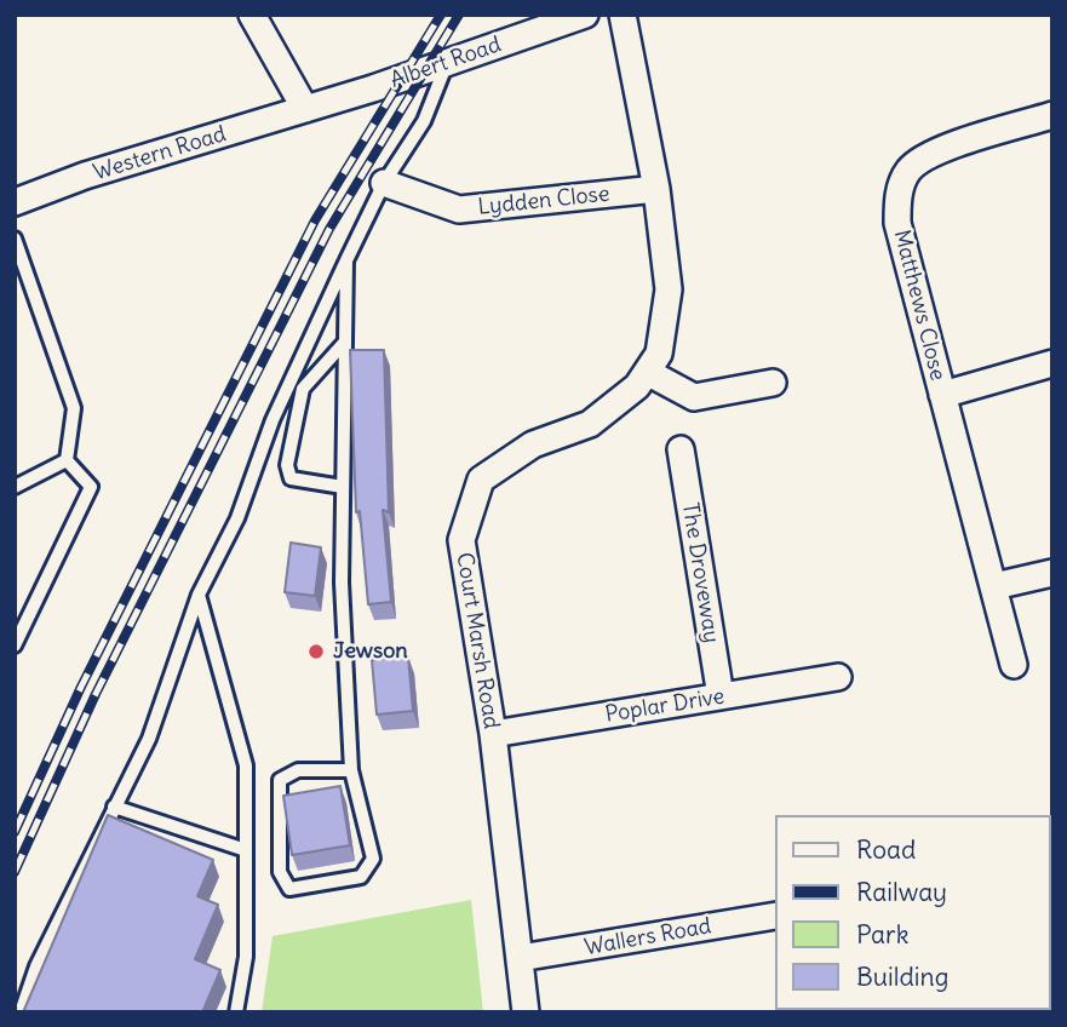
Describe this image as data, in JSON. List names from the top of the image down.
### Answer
{
  "streets": {
    "street": [
      "Albert Road",
      "Western Road",
      "Lydden Close",
      "Matthews Close",
      "The Droveway",
      "Court Marsh Road",
      "Poplar Drive",
      "Wallers Road"
    ]
  },
  "crossings": [
    ["Albert Road", "Western Road"],
    ["Lydden Close", "Court Marsh Road"],
    ["The Droveway", "Poplar Drive"],
    ["Court Marsh Road", "Poplar Drive"],
    ["Court Marsh Road", "Wallers Road"]
  ],
  "places": ["Jewson"],
  "legend": [
    "Road",
    "Railway",
    "Park",
    "Building"
  ]
}
